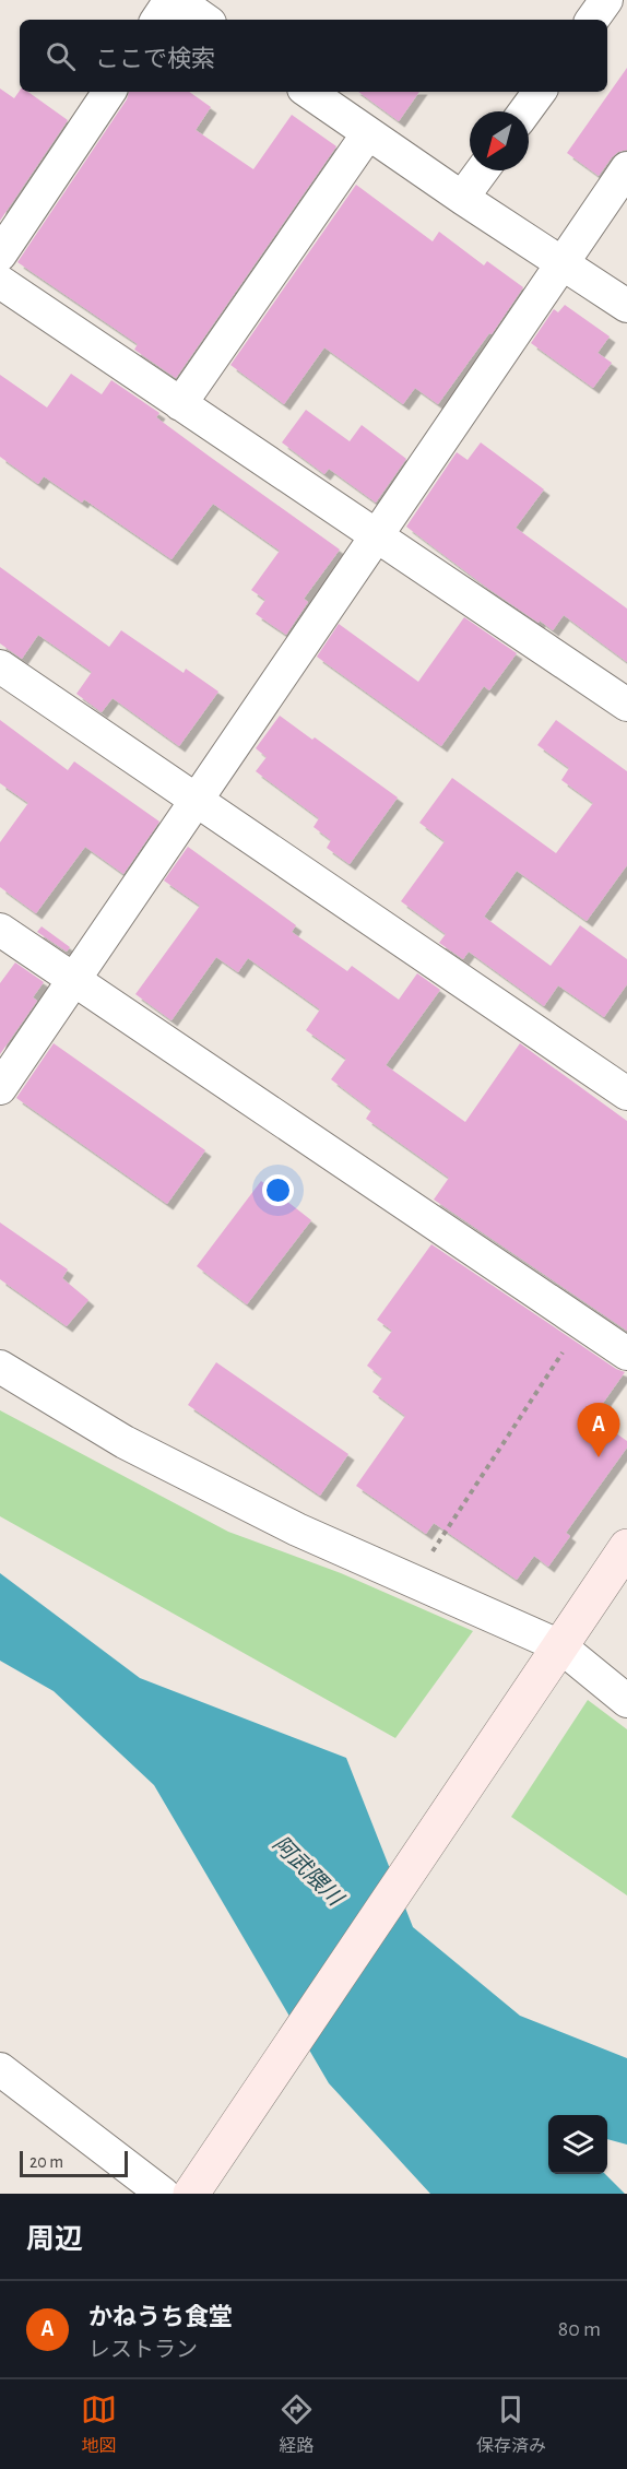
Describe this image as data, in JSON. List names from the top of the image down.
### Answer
{
  "water": ["阿武隈川"],
  "scale_bar": "20 m",
  "north": "bottom left",
  "page": {
    "search": "ここで検索",
    "pins": "A",
    "scale": "20 m",
    "heading": "周辺",
    "list": [
      {
        "mark": "A",
        "name": "かねうち食堂",
        "note": "レストラン",
        "value": "80 m"
      }
    ],
    "nav": ["地図", "経路", "保存済み"]
  }
}
